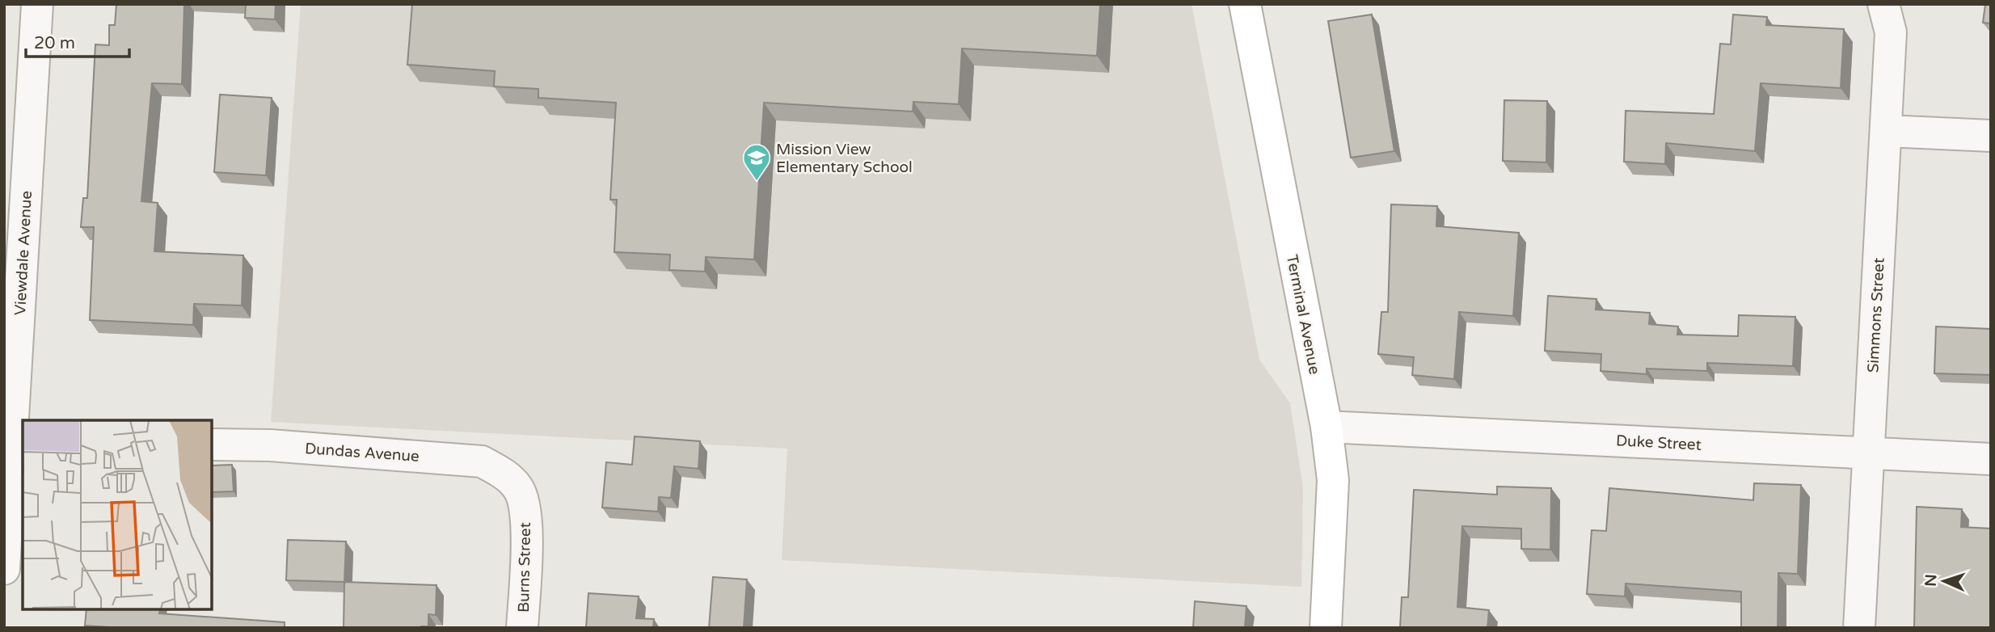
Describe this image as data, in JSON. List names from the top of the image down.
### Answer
{
  "streets": {
    "street": [
      "Viewdale Avenue",
      "Terminal Avenue",
      "Simmons Street",
      "Duke Street",
      "Dundas Avenue",
      "Burns Street"
    ]
  },
  "crossings": [
    ["Terminal Avenue", "Duke Street"],
    ["Simmons Street", "Duke Street"],
    ["Dundas Avenue", "Burns Street"]
  ],
  "places": {
    "school or university": ["Mission View Elementary School"]
  },
  "scale_bar": "20 m",
  "north": "left"
}
